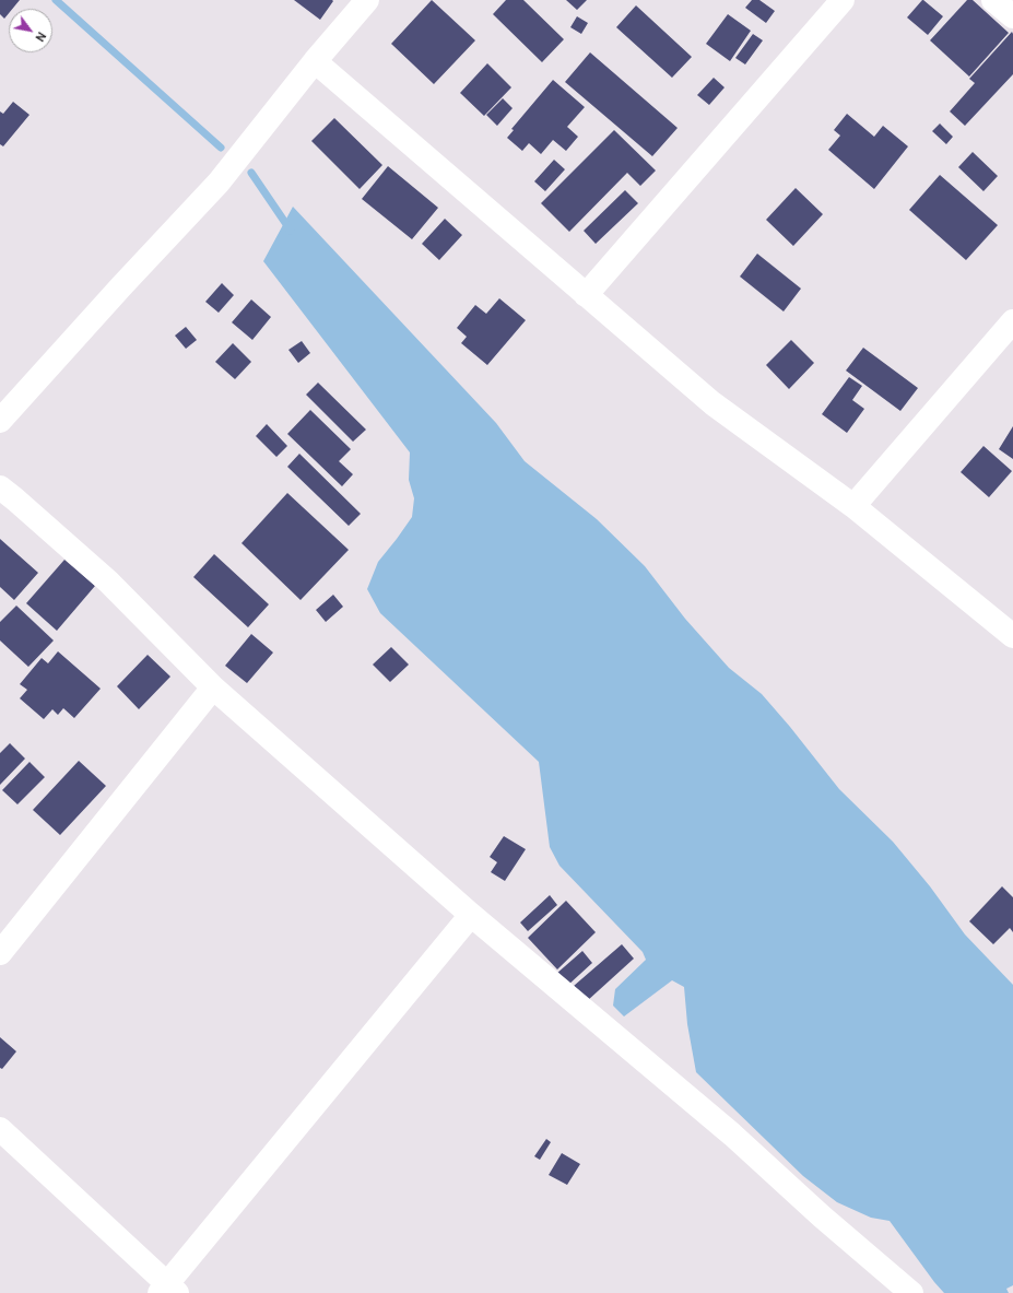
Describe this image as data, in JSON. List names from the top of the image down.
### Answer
{
  "north": "bottom right"
}
